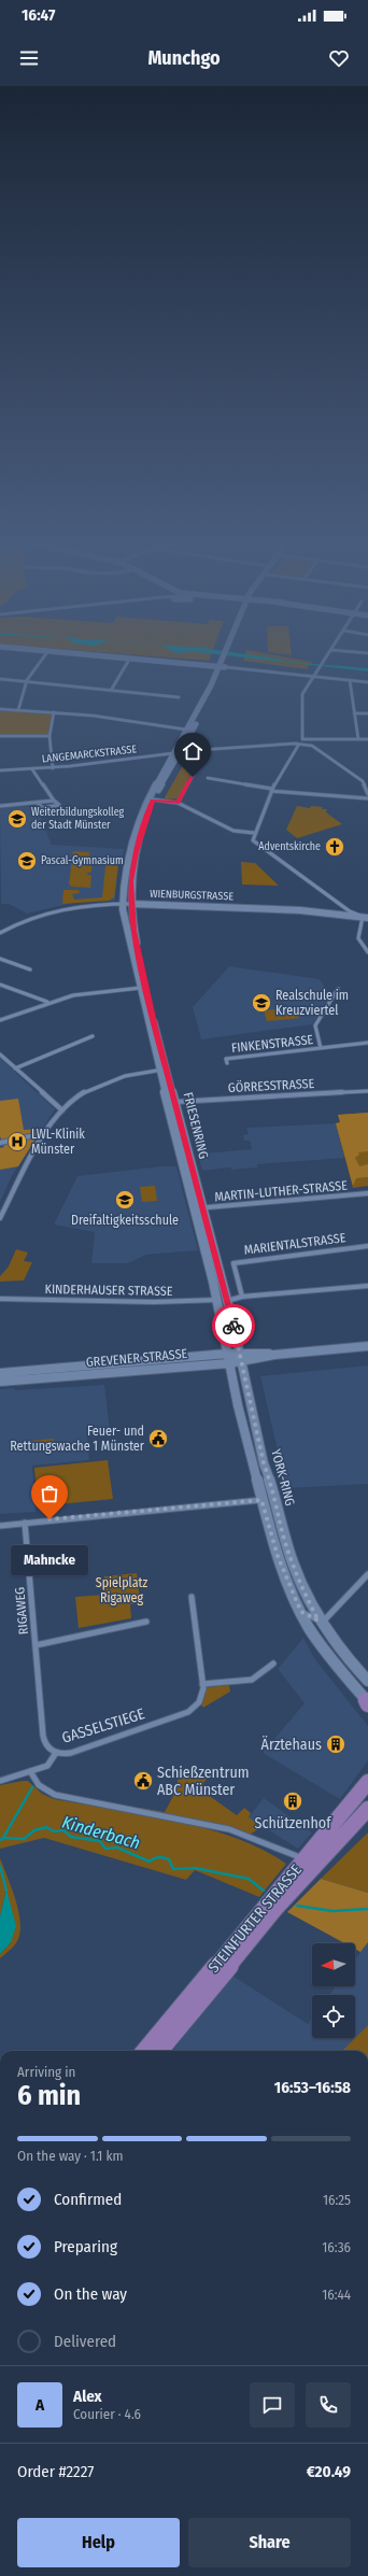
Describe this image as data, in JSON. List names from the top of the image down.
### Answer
{
  "streets": {
    "main road": [
      "WIENBURGSTRASSE",
      "FRIESENRING",
      "GREVENER STRASSE",
      "YORK-RING",
      "STEINFURTER STRASSE"
    ],
    "street": [
      "LANGEMARCKSTRASSE",
      "FINKENSTRASSE",
      "GÖRRESSTRASSE",
      "MARTIN-LUTHER-STRASSE",
      "MARIENTALSTRASSE",
      "KINDERHAUSER STRASSE",
      "RIGAWEG",
      "GASSELSTIEGE"
    ]
  },
  "crossings": [
    ["LANGEMARCKSTRASSE", "FRIESENRING"],
    ["WIENBURGSTRASSE", "FRIESENRING"],
    ["GÖRRESSTRASSE", "FRIESENRING"],
    ["FRIESENRING", "MARTIN-LUTHER-STRASSE"],
    ["FRIESENRING", "KINDERHAUSER STRASSE"],
    ["FRIESENRING", "GREVENER STRASSE"],
    ["FRIESENRING", "YORK-RING"],
    ["GREVENER STRASSE", "YORK-RING"],
    ["RIGAWEG", "GASSELSTIEGE"]
  ],
  "water": ["Kinderbach"],
  "parks": ["Spielplatz Rigaweg"],
  "places": {
    "school or university": [
      "Weiterbildungskolleg der Stadt Münster",
      "Pascal-Gymnasium",
      "Realschule im Kreuzviertel",
      "Dreifaltigkeitsschule"
    ],
    "church": ["Adventskirche"],
    "hospital": ["LWL-Klinik Münster"],
    "public building": ["Feuer- und Rettungswache 1 Münster", "Schießzentrum ABC Münster"],
    "other": ["Mahncke"],
    "building": ["Ärztehaus", "Schützenhof"]
  },
  "north": "left",
  "page": {
    "status": "16:47",
    "header": "Munchgo",
    "bubble": "Mahncke",
    "heading": ["6 min", "Arriving in", "16:53–16:58"],
    "panel": [
      "Alex",
      "Courier · 4.6",
      "Order #2227",
      "€20.49"
    ],
    "bar": "On the way · 1.1 km",
    "list": [
      ["Confirmed", "16:25"],
      ["Preparing", "16:36"],
      ["On the way", "16:44"],
      "Delivered"
    ],
    "round": "A",
    "buttons": ["Help", "Share"]
  }
}
